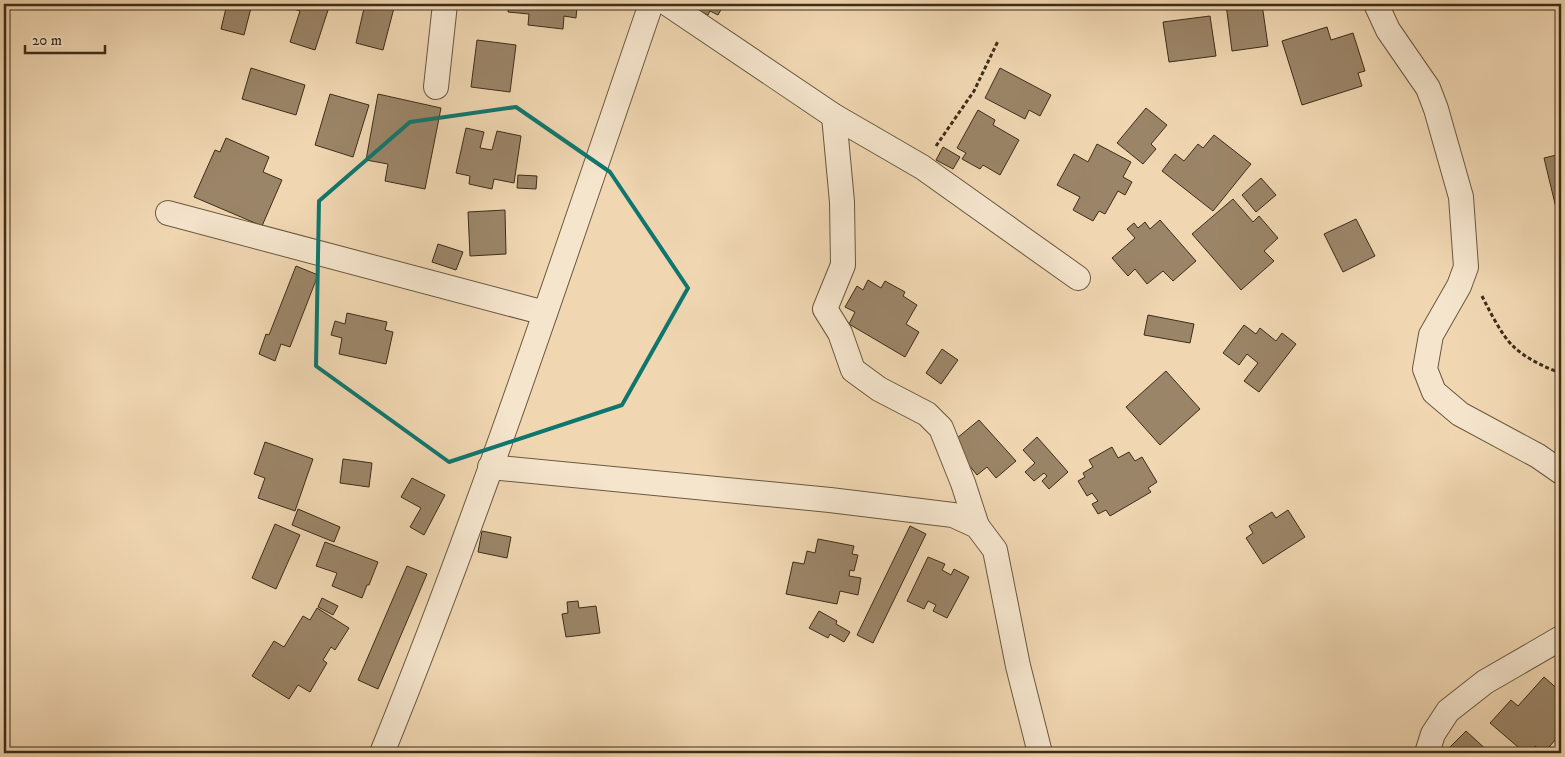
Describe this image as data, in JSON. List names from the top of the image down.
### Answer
{
  "scale_bar": "20 m"
}
